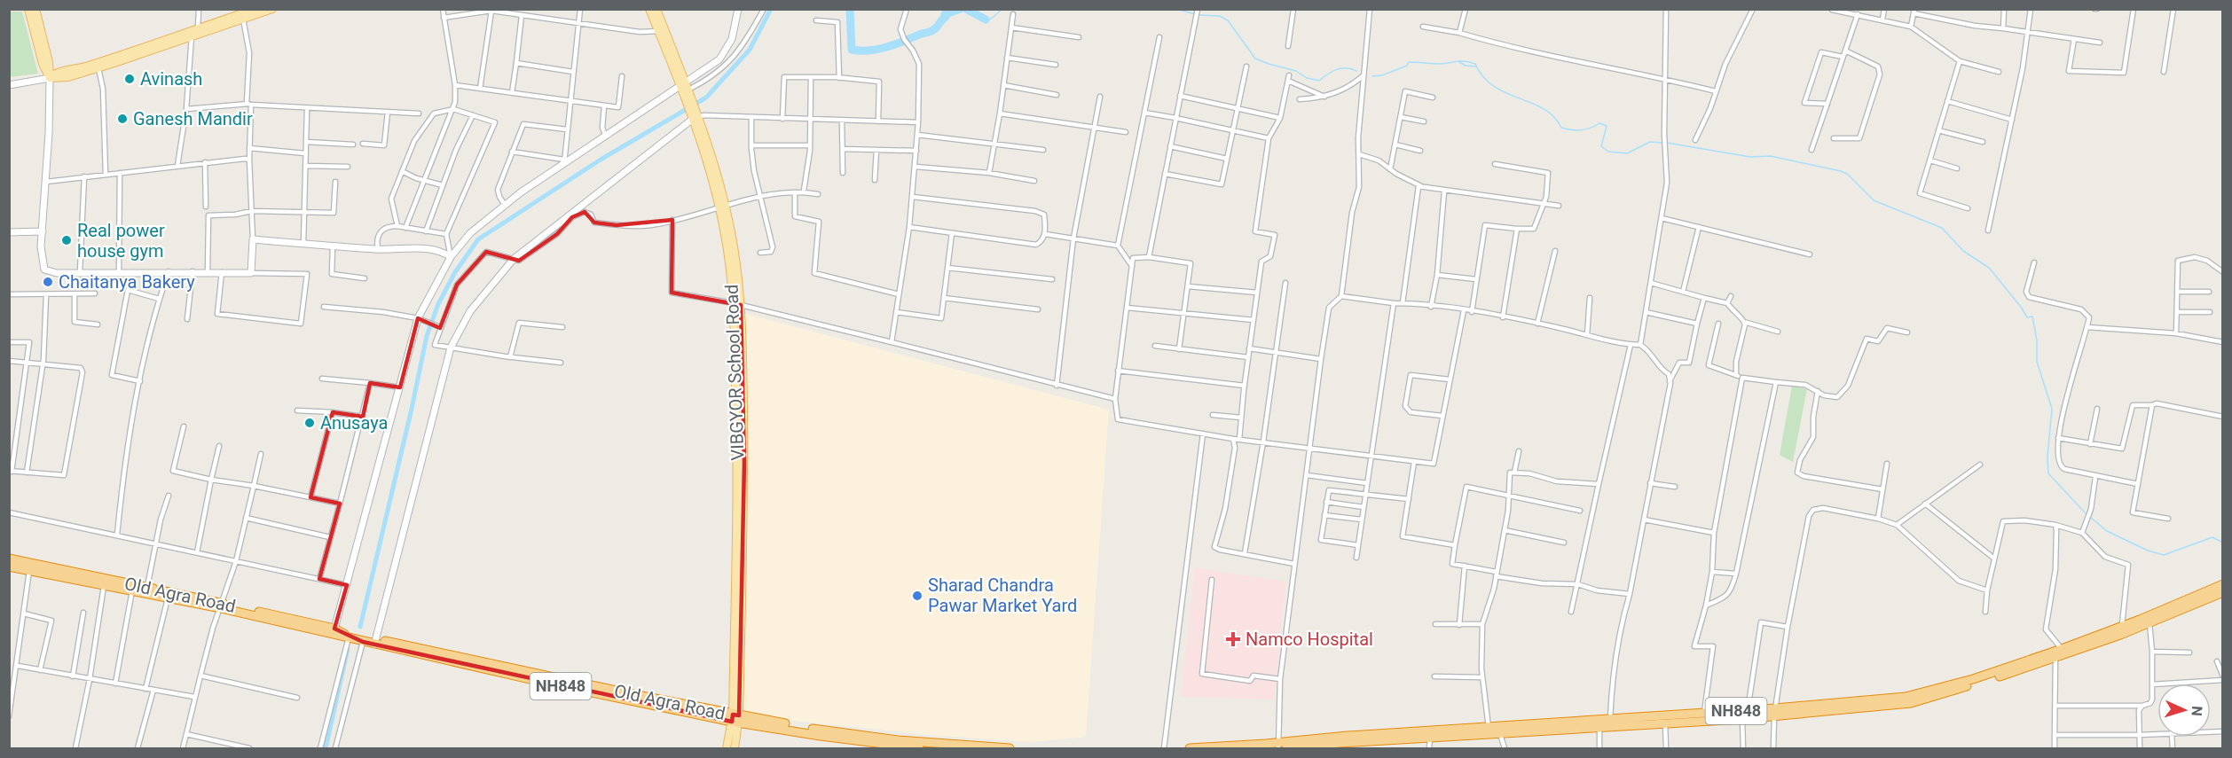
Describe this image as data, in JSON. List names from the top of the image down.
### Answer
{
  "streets": {
    "highway": ["Old Agra Road", "NH848"],
    "main road": ["VIBGYOR School Road"]
  },
  "crossings": [
    ["VIBGYOR School Road", "Old Agra Road"],
    ["VIBGYOR School Road", "NH848"],
    ["Old Agra Road", "NH848"]
  ],
  "places": {
    "other": [
      "Avinash",
      "Ganesh Mandir",
      "Real power house gym",
      "Chaitanya Bakery",
      "Anusaya",
      "Sharad Chandra Pawar Market Yard"
    ],
    "health": ["Namco Hospital"]
  },
  "north": "right"
}
